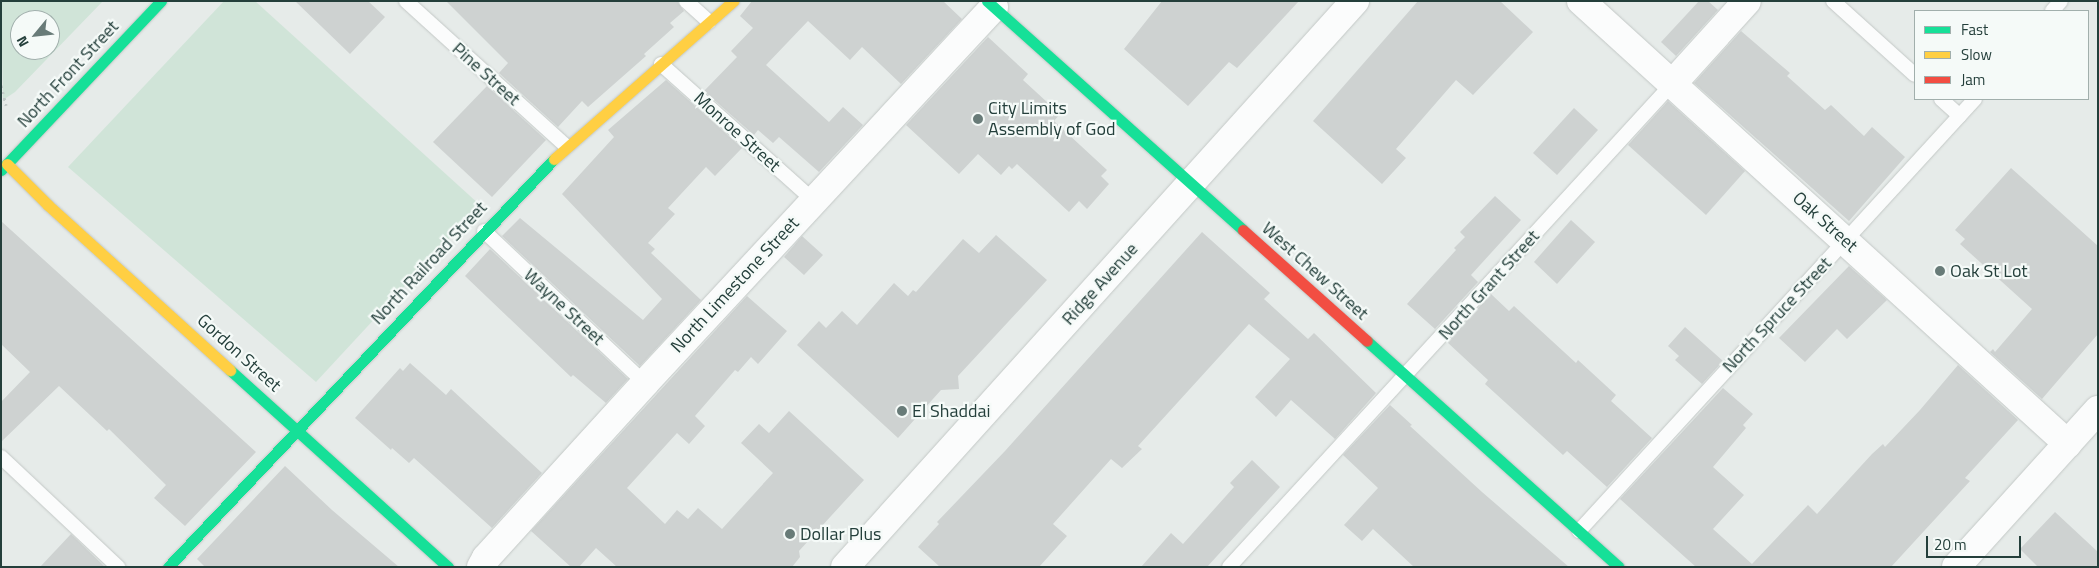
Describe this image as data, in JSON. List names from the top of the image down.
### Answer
{
  "streets": {
    "street": [
      "North Front Street",
      "Oak Street",
      "North Railroad Street",
      "West Chew Street",
      "Ridge Avenue",
      "North Limestone Street",
      "North Grant Street",
      "Gordon Street"
    ],
    "lane": [
      "Pine Street",
      "Monroe Street",
      "Wayne Street",
      "North Spruce Street"
    ]
  },
  "crossings": [
    ["North Front Street", "Gordon Street"],
    ["Pine Street", "North Railroad Street"],
    ["Monroe Street", "North Railroad Street"],
    ["Monroe Street", "North Limestone Street"],
    ["Oak Street", "North Grant Street"],
    ["Oak Street", "North Spruce Street"],
    ["North Railroad Street", "Wayne Street"],
    ["North Railroad Street", "Gordon Street"],
    ["West Chew Street", "Ridge Avenue"],
    ["West Chew Street", "North Limestone Street"],
    ["West Chew Street", "North Grant Street"],
    ["West Chew Street", "North Spruce Street"],
    ["North Limestone Street", "Wayne Street"]
  ],
  "places": [
    "City Limits Assembly of God",
    "Oak St Lot",
    "El Shaddai",
    "Dollar Plus"
  ],
  "legend": ["Fast", "Slow", "Jam"],
  "scale_bar": "20 m",
  "north": "bottom left"
}
